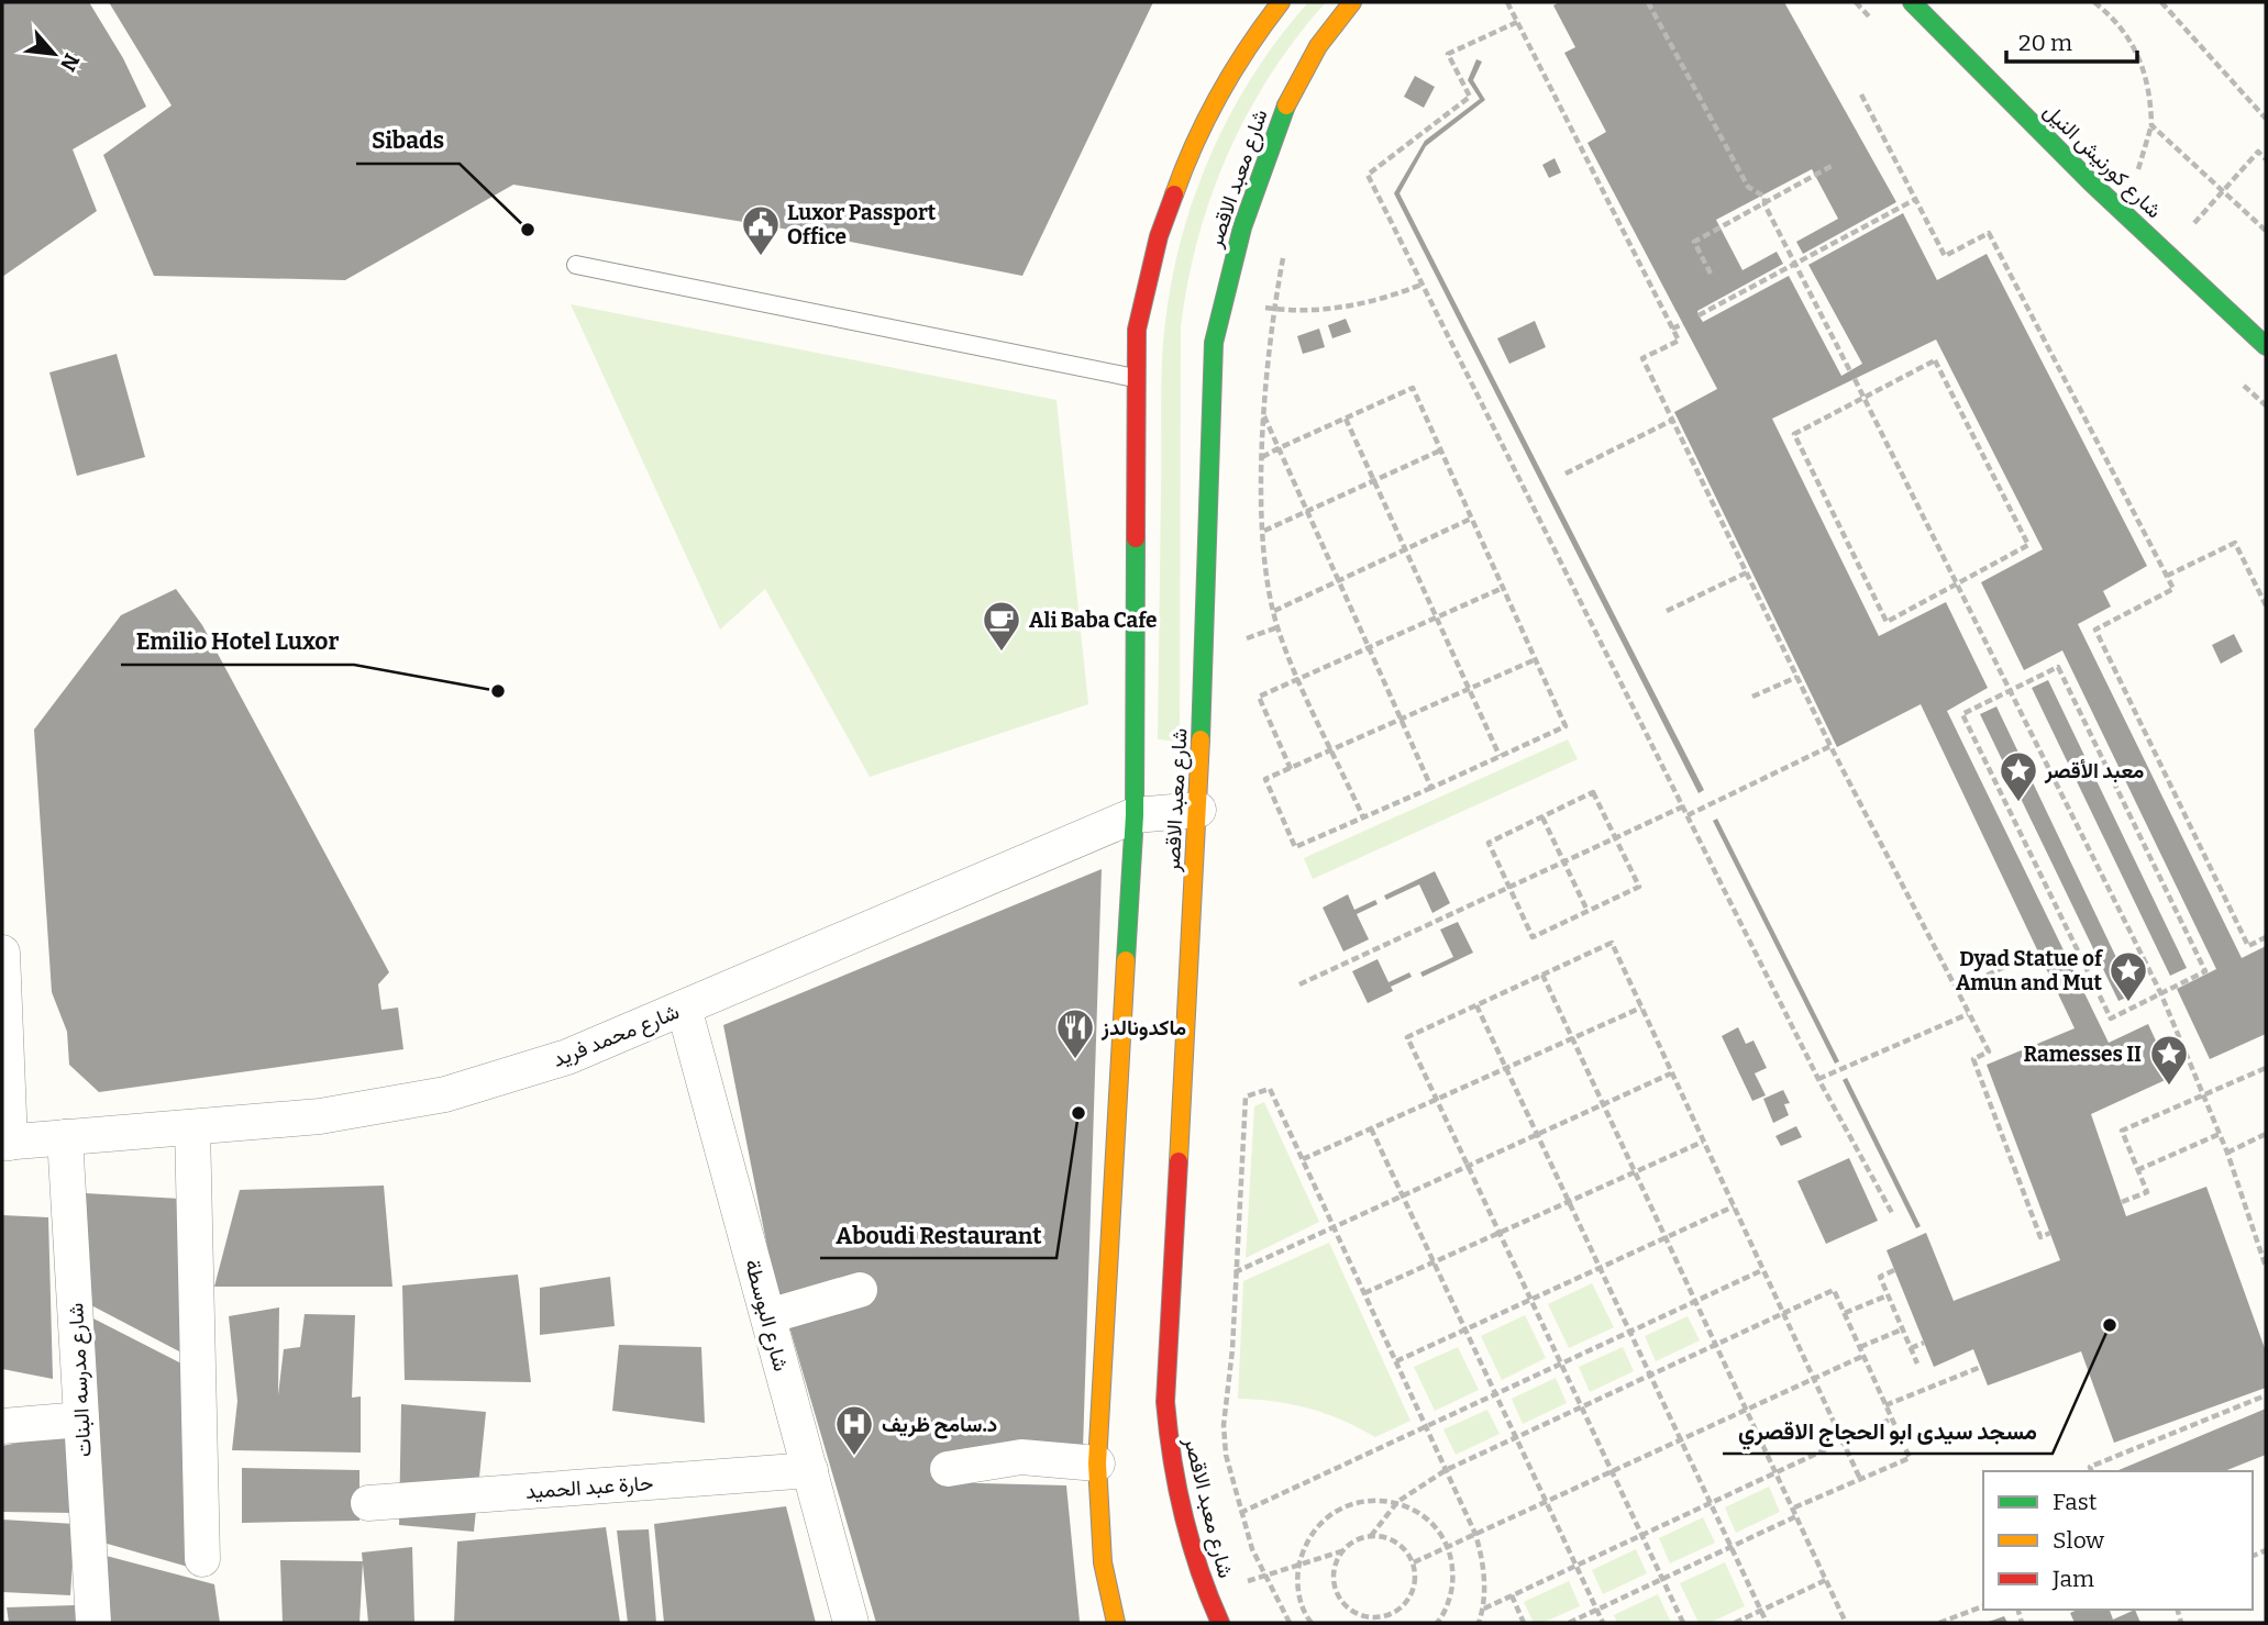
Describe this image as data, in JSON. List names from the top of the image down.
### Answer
{
  "streets": {
    "main road": ["شارع كورنيش النيل", "شارع معبد الاقصر"],
    "street": [
      "شارع محمد فريد",
      "شارع البوسطة",
      "شارع مدرسه البنات",
      "حارة عبد الحميد"
    ]
  },
  "crossings": [
    ["شارع معبد الاقصر", "شارع محمد فريد"],
    ["شارع محمد فريد", "شارع البوسطة"],
    ["شارع محمد فريد", "شارع مدرسه البنات"],
    ["شارع البوسطة", "حارة عبد الحميد"]
  ],
  "places": {
    "other": [
      "Sibads",
      "Emilio Hotel Luxor",
      "Aboudi Restaurant",
      "مسجد سيدى ابو الحجاج الاقصري"
    ],
    "public building": ["Luxor Passport Office"],
    "cafe": ["Ali Baba Cafe"],
    "place": ["معبد الأقصر", "Dyad Statue of Amun and Mut", "Ramesses II"],
    "restaurant": ["ماكدونالدز"],
    "hospital": ["د.سامح ظريف"]
  },
  "legend": ["Fast", "Slow", "Jam"],
  "scale_bar": "20 m",
  "north": "bottom right"
}
